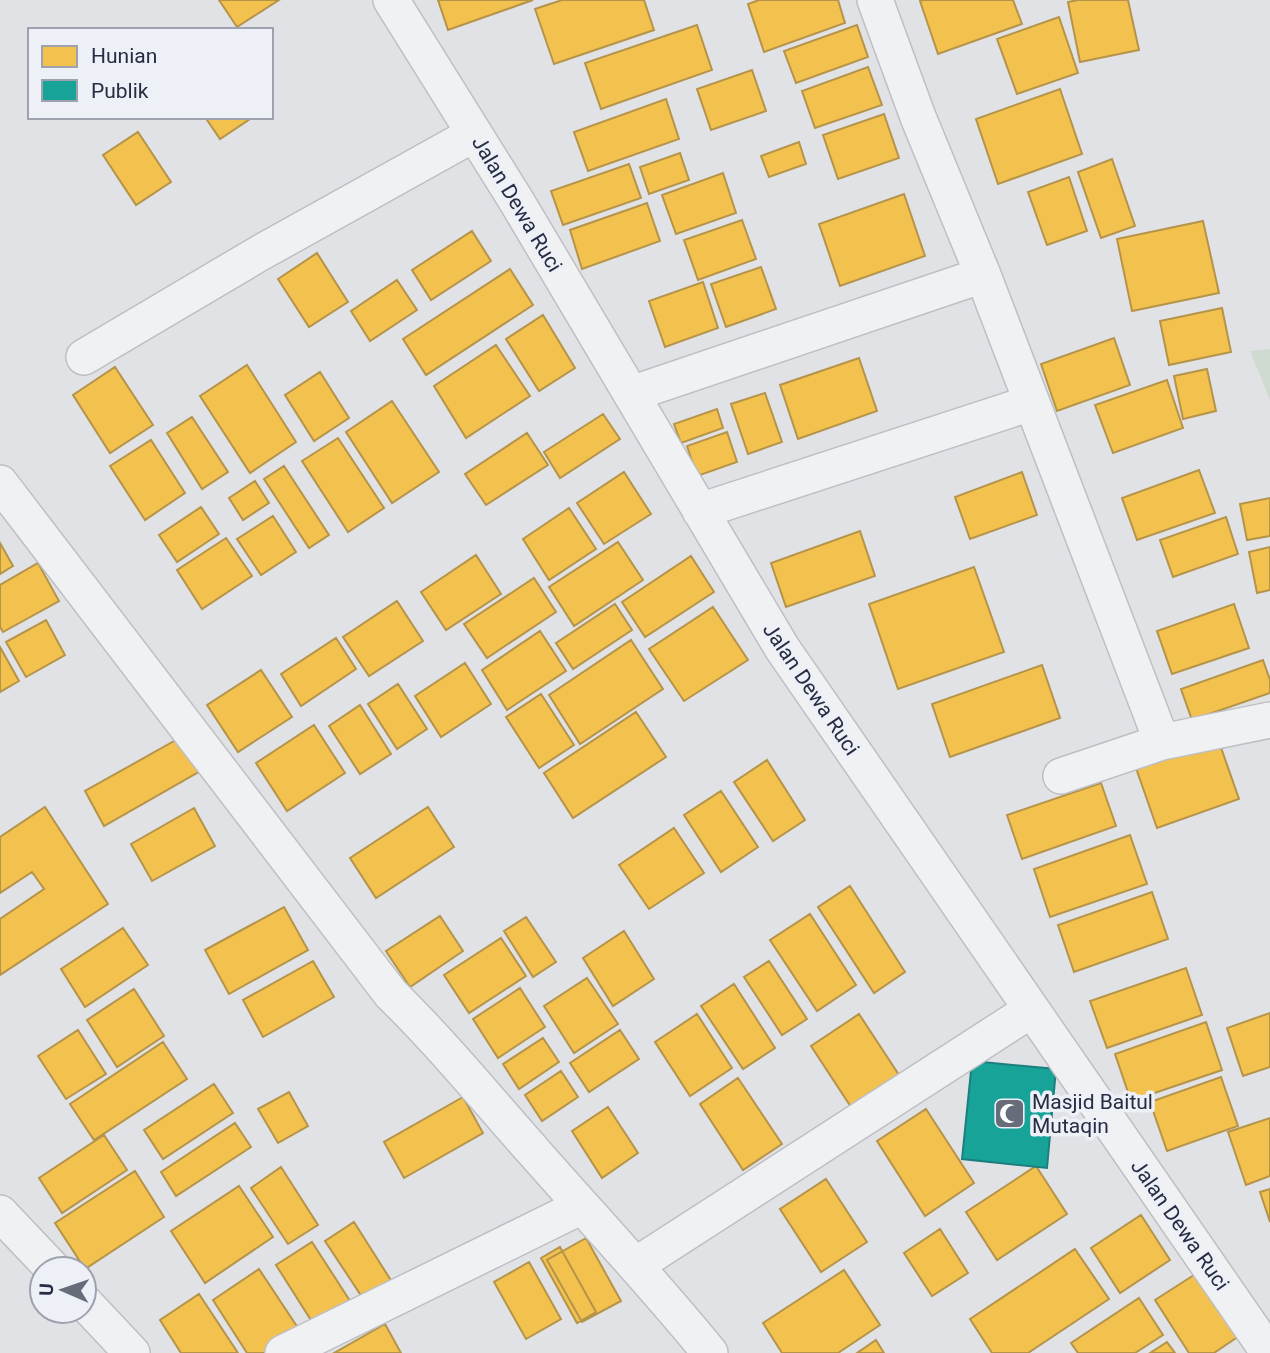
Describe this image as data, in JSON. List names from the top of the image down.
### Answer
{
  "streets": {
    "street": ["Jalan Dewa Ruci"]
  },
  "places": {
    "mosque": ["Masjid Baitul Mutaqin"]
  },
  "legend": ["Hunian", "Publik"],
  "north": "left"
}
